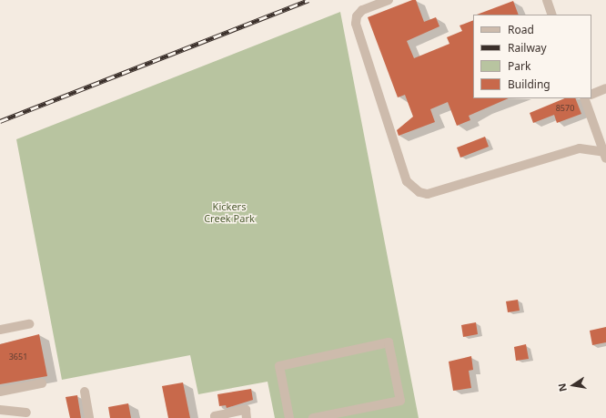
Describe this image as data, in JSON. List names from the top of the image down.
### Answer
{
  "parks": ["Kickers Creek Park"],
  "house_numbers": ["8570", "3651"],
  "legend": [
    "Road",
    "Railway",
    "Park",
    "Building"
  ],
  "north": "left"
}
